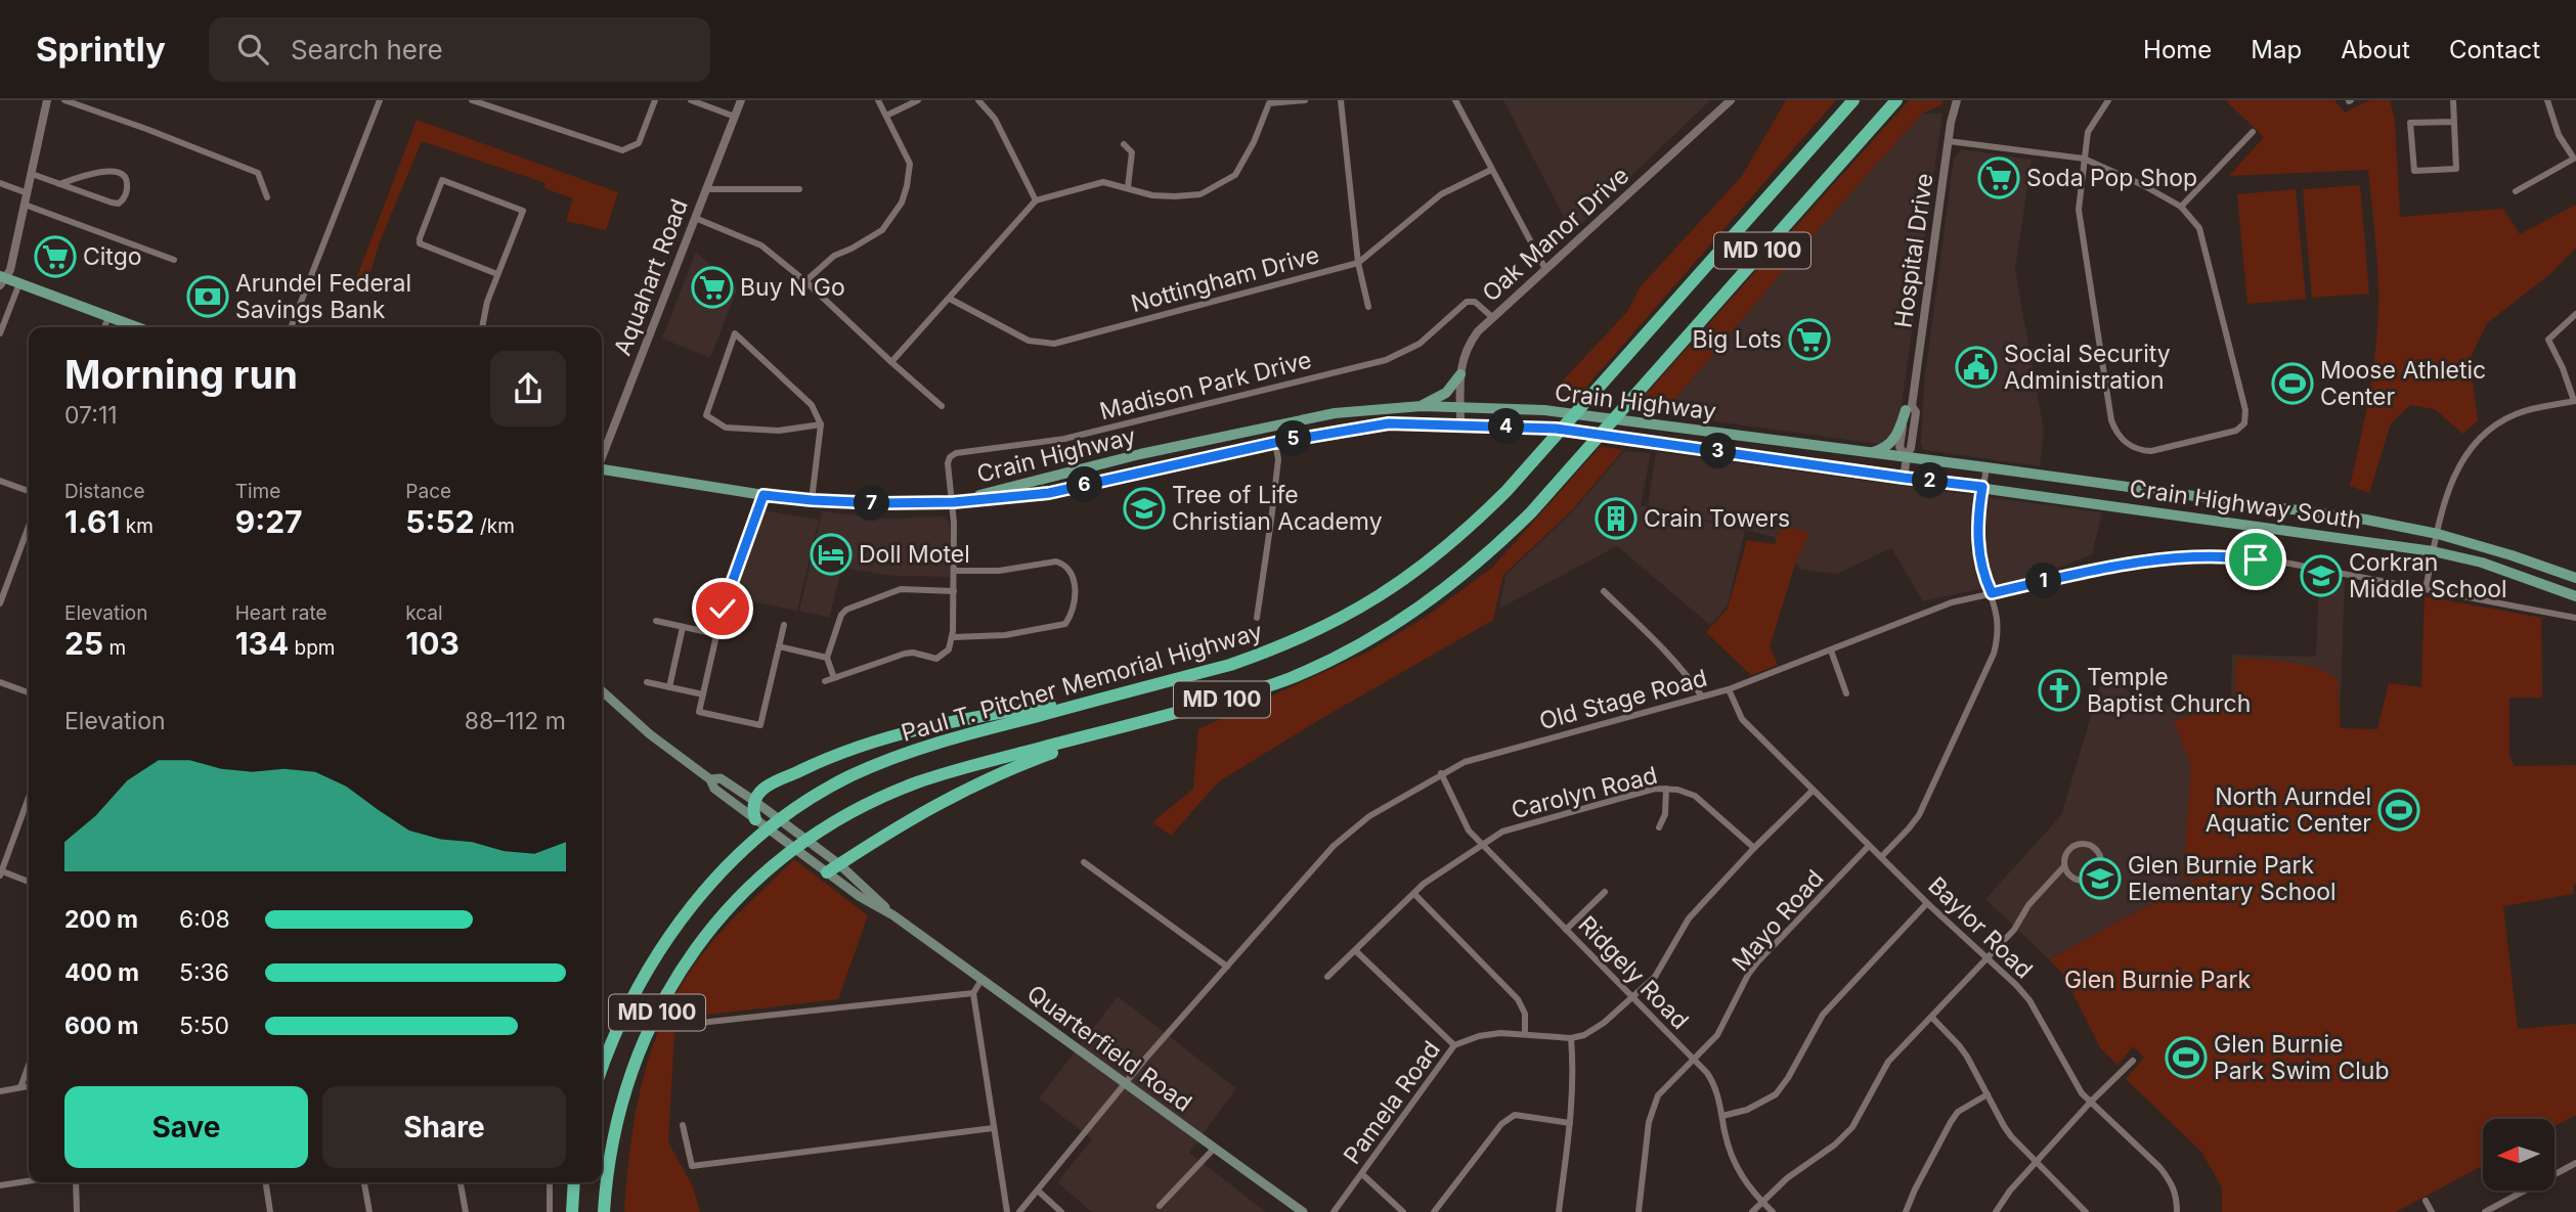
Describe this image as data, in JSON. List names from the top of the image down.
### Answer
{
  "streets": {
    "highway": ["MD 100", "Paul T. Pitcher Memorial Highway"],
    "main road": ["Crain Highway", "Crain Highway South", "Quarterfield Road"],
    "street": [
      "Oak Manor Drive",
      "Hospital Drive",
      "Aquahart Road",
      "Nottingham Drive",
      "Madison Park Drive",
      "Old Stage Road",
      "Carolyn Road",
      "Mayo Road",
      "Baylor Road",
      "Ridgely Road",
      "Pamela Road"
    ]
  },
  "crossings": [
    ["Oak Manor Drive", "Madison Park Drive"],
    ["Oak Manor Drive", "Crain Highway"],
    ["Hospital Drive", "Crain Highway"],
    ["Hospital Drive", "Crain Highway South"],
    ["Madison Park Drive", "Crain Highway"],
    ["Crain Highway", "Crain Highway South"],
    ["Old Stage Road", "Baylor Road"],
    ["Old Stage Road", "Ridgely Road"],
    ["Old Stage Road", "Quarterfield Road"],
    ["Carolyn Road", "Ridgely Road"],
    ["Mayo Road", "Baylor Road"],
    ["Mayo Road", "Ridgely Road"]
  ],
  "parks": ["Glen Burnie Park"],
  "places": {
    "supermarket": [
      "Soda Pop Shop",
      "Citgo",
      "Buy N Go",
      "Big Lots"
    ],
    "bank": ["Arundel Federal Savings Bank"],
    "public building": ["Social Security Administration"],
    "sports": ["Moose Athletic Center", "North Aurndel Aquatic Center", "Glen Burnie Park Swim Club"],
    "school or university": ["Tree of Life Christian Academy", "Corkran Middle School", "Glen Burnie Park Elementary School"],
    "building": ["Crain Towers"],
    "hotel": ["Doll Motel"],
    "church": ["Temple Baptist Church"]
  },
  "north": "left",
  "page": {
    "header": "Sprintly",
    "search": "Search here",
    "nav": [
      "Home",
      "Map",
      "About",
      "Contact"
    ],
    "heading": ["Morning run", "07:11"],
    "pins": [
      "4",
      "5",
      "3",
      "2",
      "6",
      "7",
      "1"
    ],
    "stats": [
      ["Distance", "1.61 km"],
      ["Time", "9:27"],
      ["Pace", "5:52 /km"],
      ["Elevation", "25 m"],
      ["Heart rate", "134 bpm"],
      ["kcal", "103"]
    ],
    "chart": ["Elevation", "88–112 m"],
    "list": [
      {
        "name": "200 m",
        "note": "6:08"
      },
      {
        "name": "400 m",
        "note": "5:36"
      },
      {
        "name": "600 m",
        "note": "5:50"
      }
    ],
    "buttons": ["Save", "Share"]
  }
}
